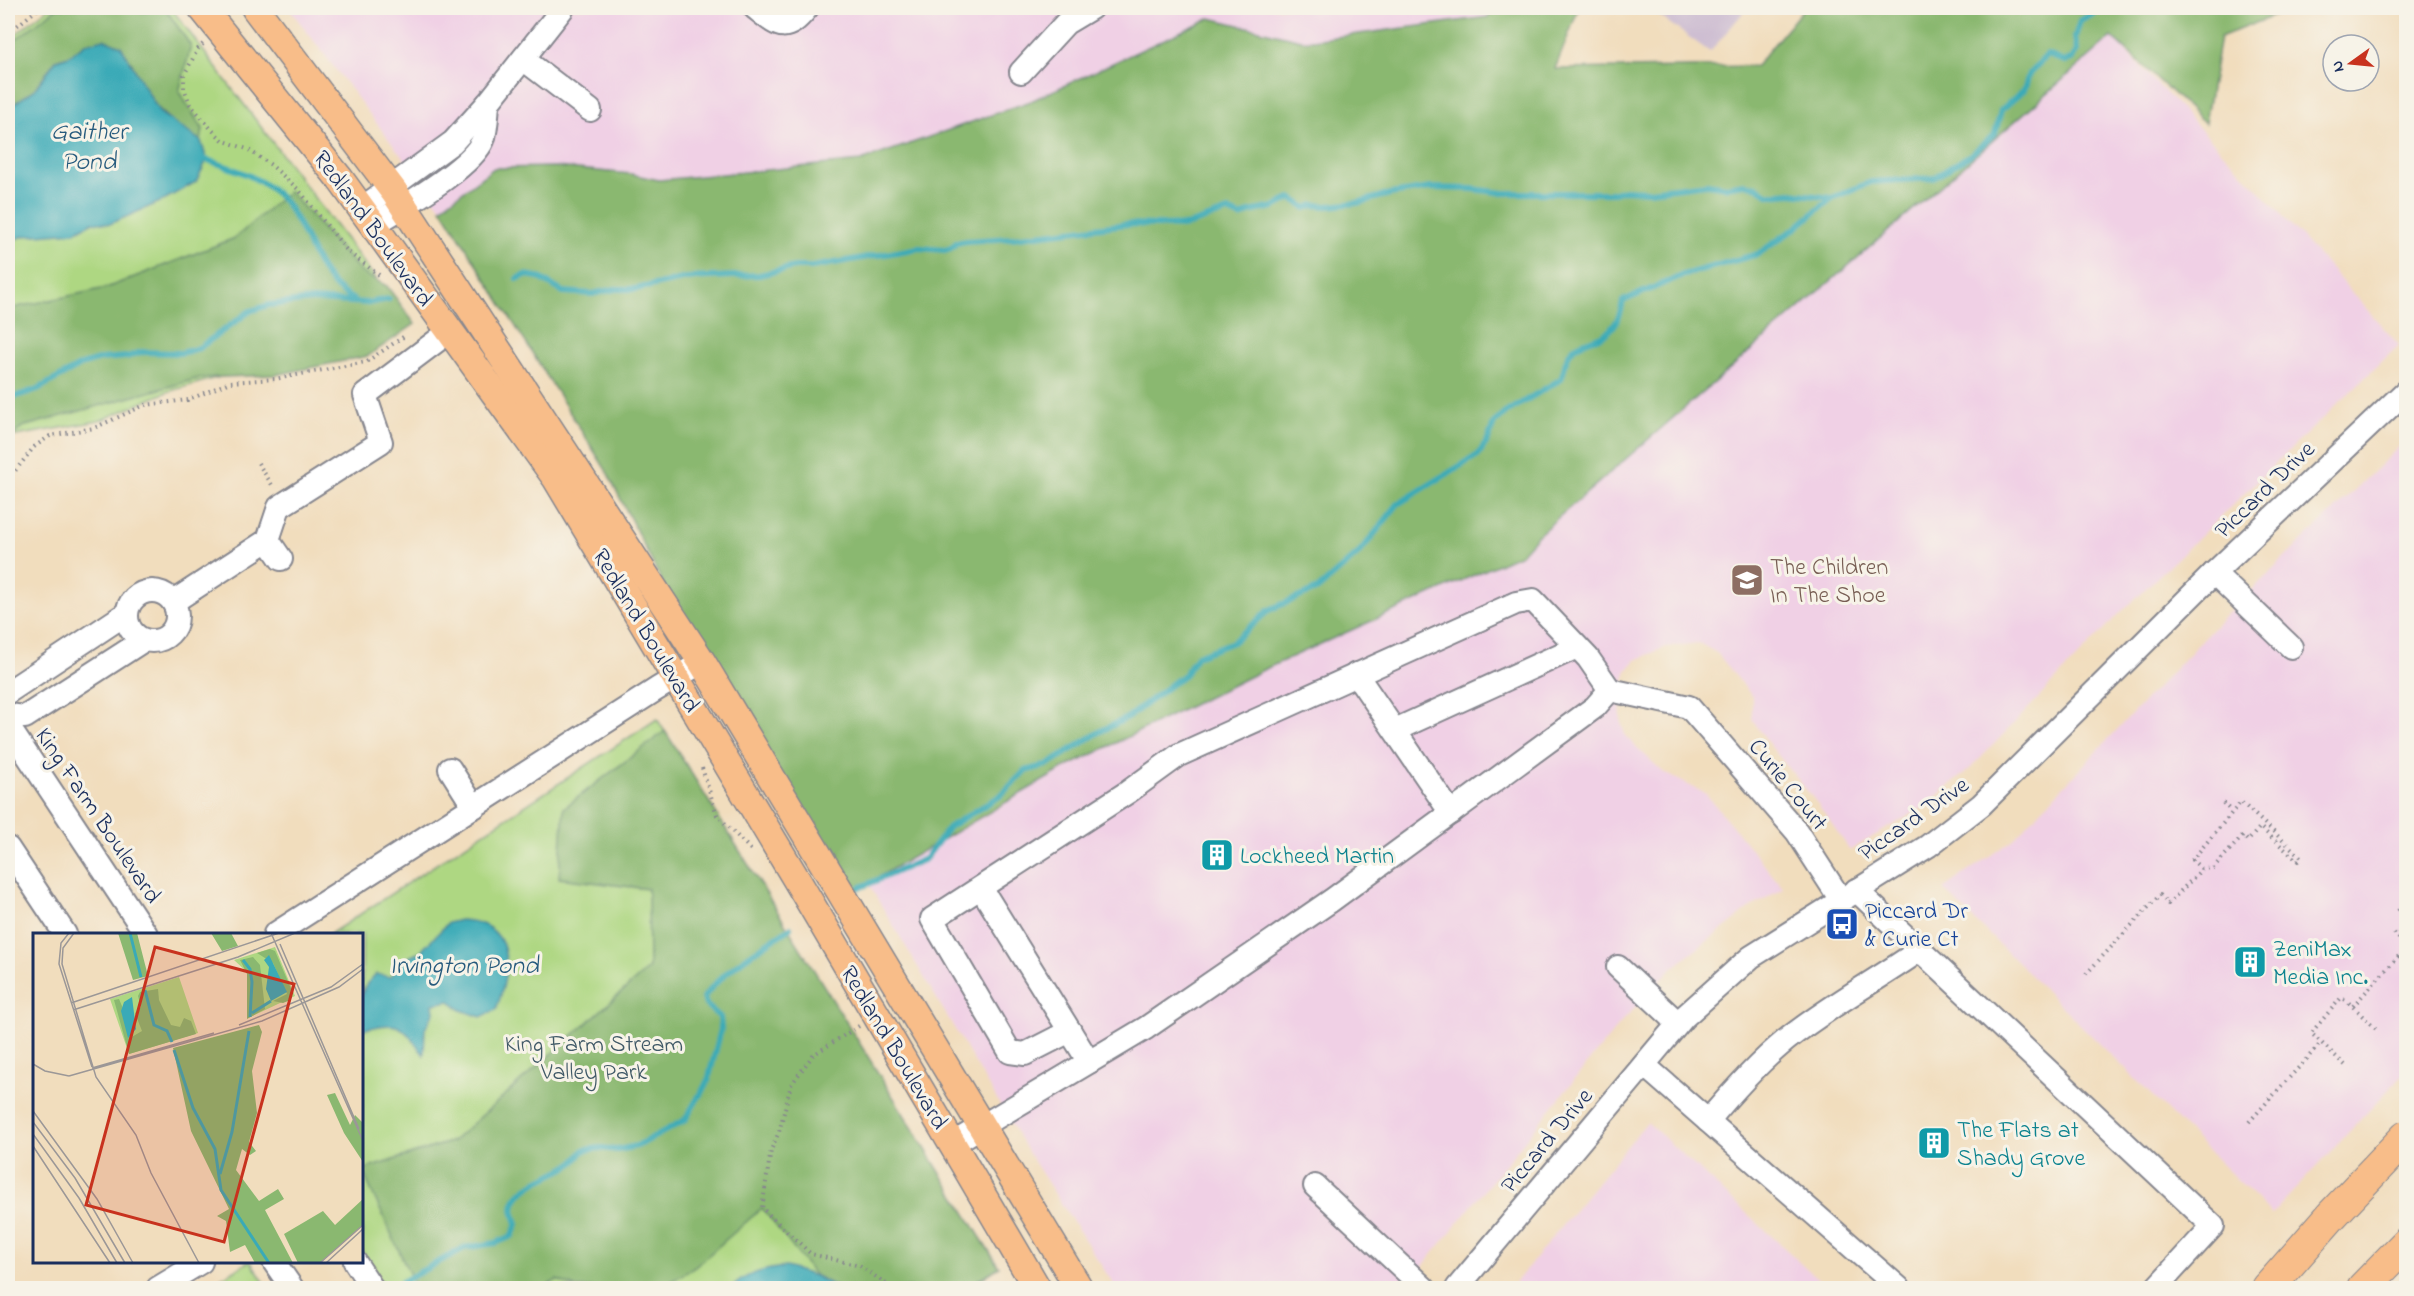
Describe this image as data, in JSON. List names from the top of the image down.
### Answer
{
  "streets": {
    "main road": ["Redland Boulevard"],
    "street": ["Piccard Drive", "Curie Court", "King Farm Boulevard"]
  },
  "crossings": [
    ["Piccard Drive", "Curie Court"]
  ],
  "water": ["Gaither Pond", "Irvington Pond"],
  "parks": ["King Farm Stream Valley Park"],
  "places": {
    "school or university": ["The Children In The Shoe"],
    "building": ["Lockheed Martin", "ZeniMax Media Inc.", "The Flats at Shady Grove"],
    "bus stop": ["Piccard Dr & Curie Ct"]
  },
  "north": "left"
}
